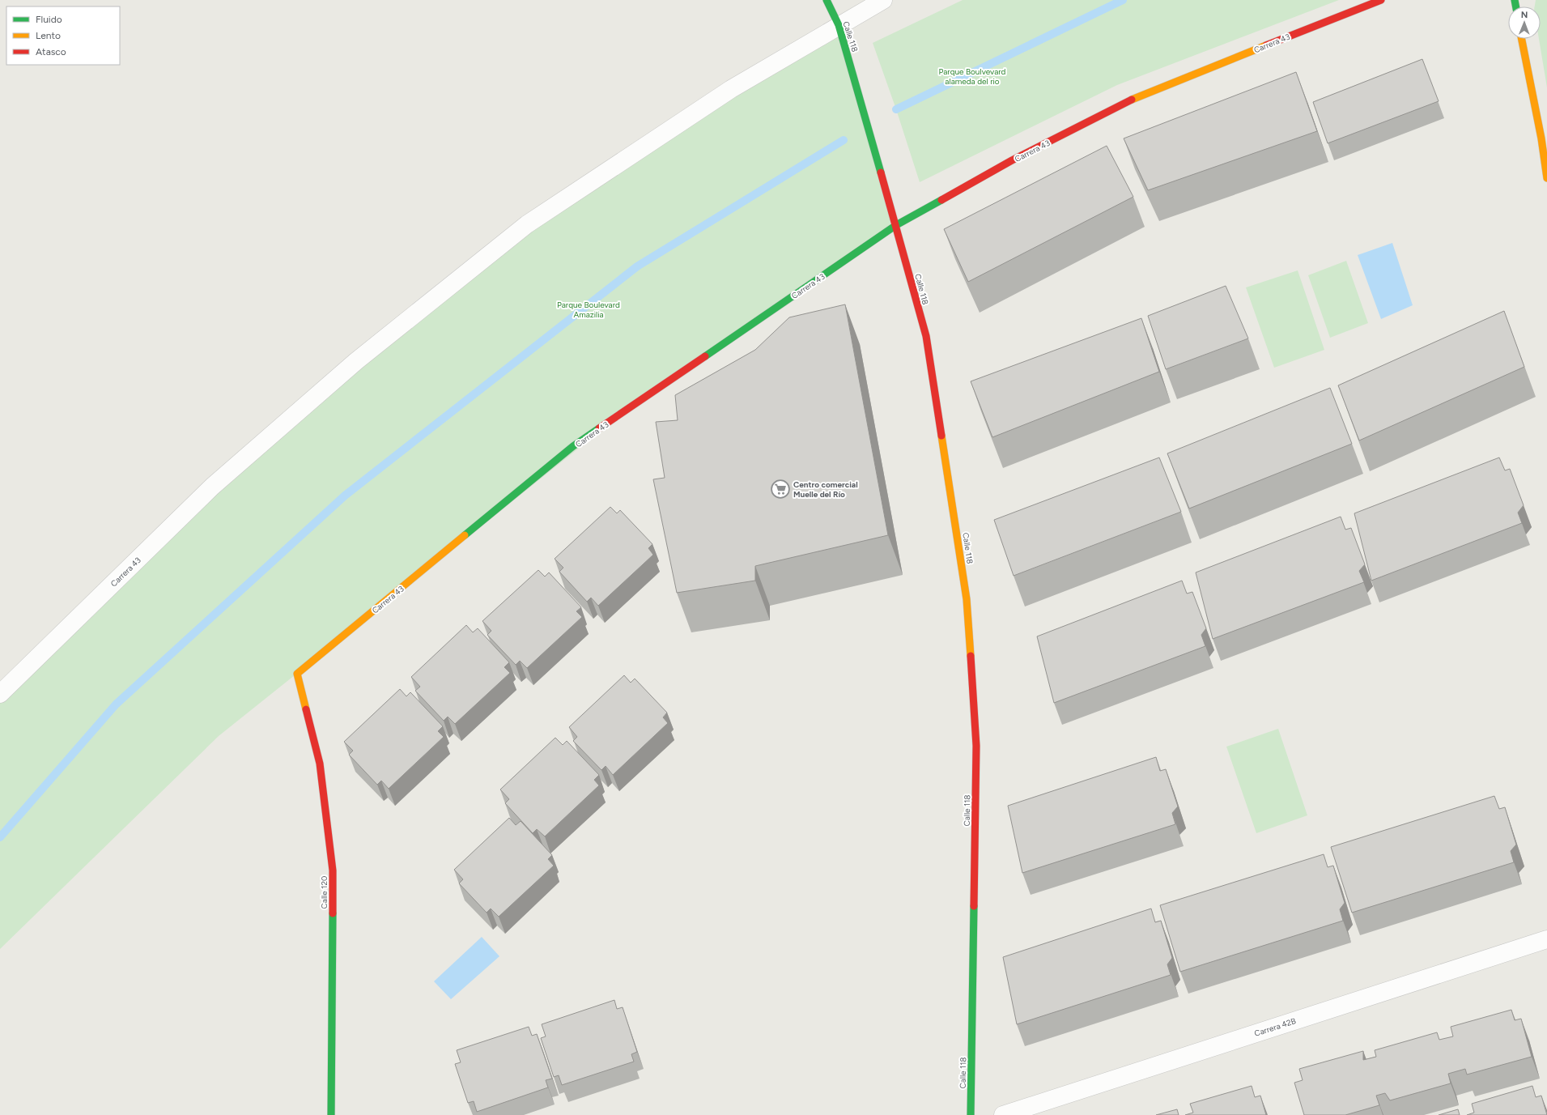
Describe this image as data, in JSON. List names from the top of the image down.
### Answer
{
  "streets": {
    "street": [
      "Calle 118",
      "Carrera 43",
      "Calle 120",
      "Carrera 42B"
    ]
  },
  "crossings": [
    ["Calle 118", "Carrera 43"],
    ["Carrera 43", "Calle 120"]
  ],
  "parks": ["Parque Boulvevard alameda del rio", "Parque Boulevard Amazilia"],
  "places": {
    "supermarket": ["Centro comercial Muelle del Río"]
  },
  "legend": ["Fluido", "Lento", "Atasco"],
  "north": "top"
}
